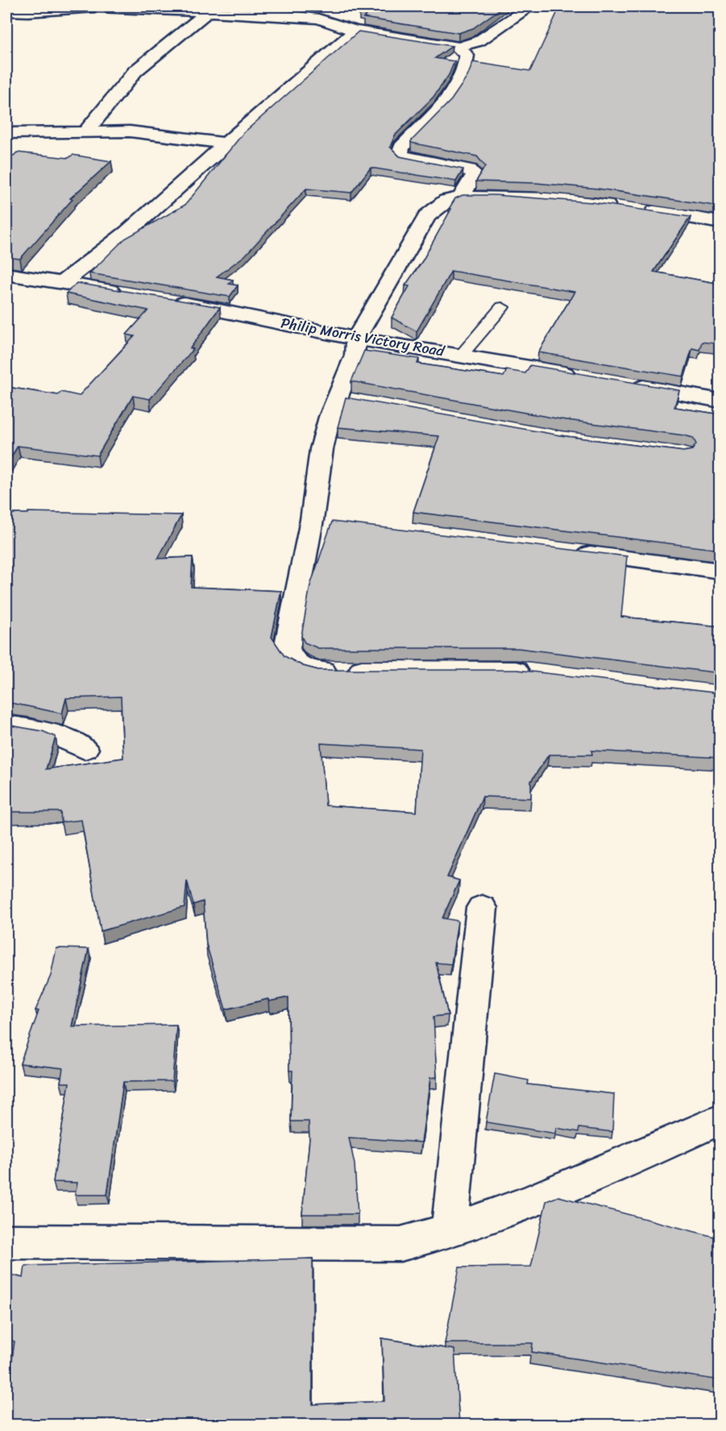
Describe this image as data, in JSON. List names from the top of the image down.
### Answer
{
  "streets": {
    "street": ["Philip Morris Victory Road"]
  }
}
